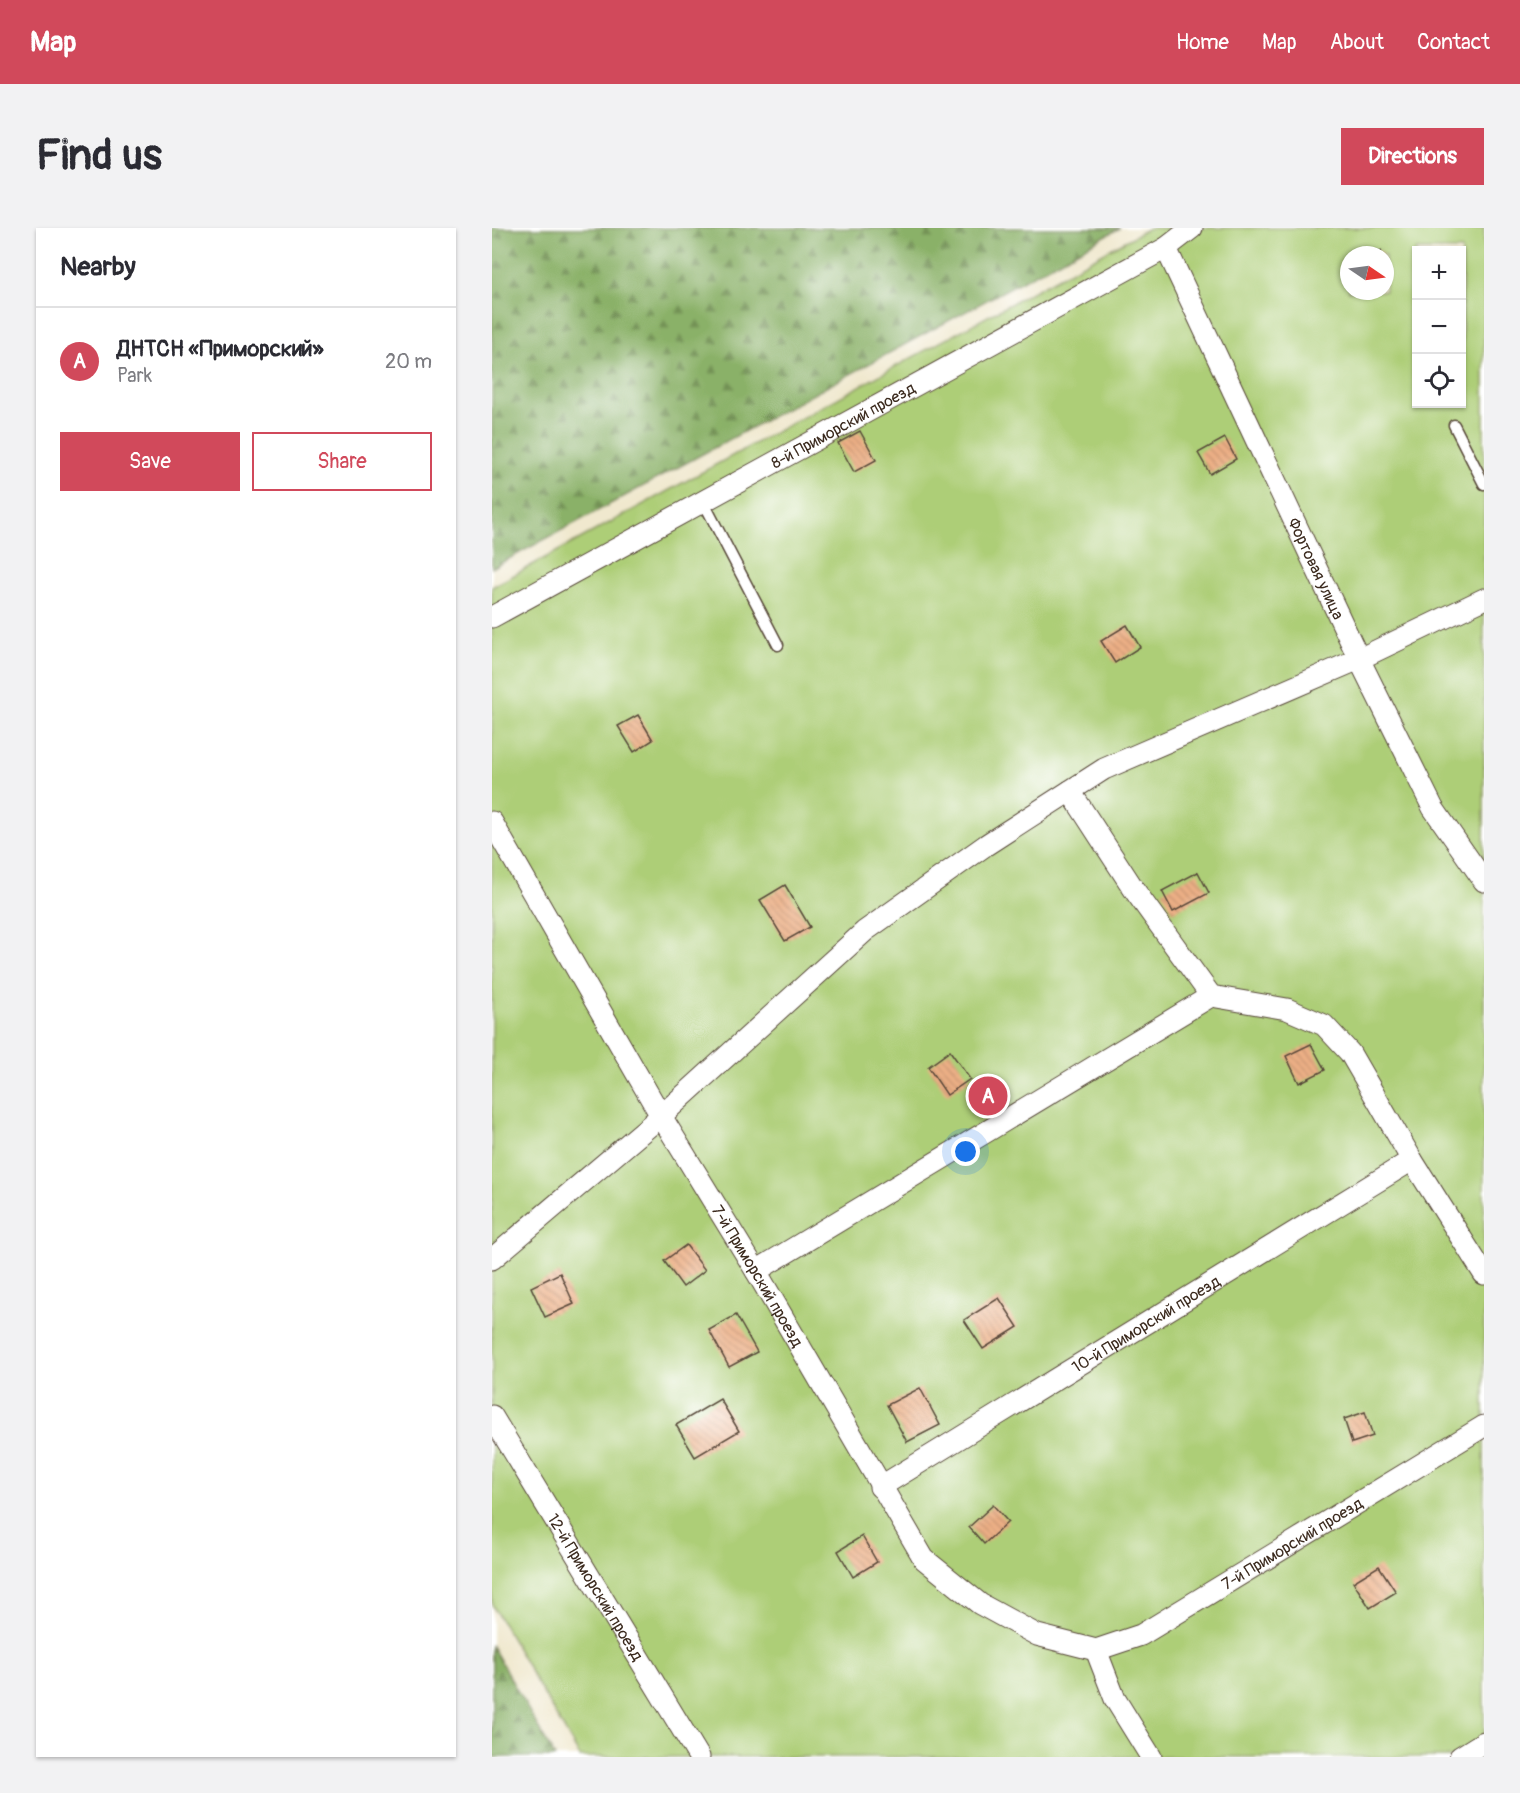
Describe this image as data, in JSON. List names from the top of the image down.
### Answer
{
  "streets": {
    "street": [
      "8-й Приморский проезд",
      "Фортовая улица",
      "7-й Приморский проезд",
      "10-й Приморский проезд",
      "12-й Приморский проезд"
    ]
  },
  "crossings": [
    ["8-й Приморский проезд", "Фортовая улица"],
    ["7-й Приморский проезд", "10-й Приморский проезд"]
  ],
  "north": "right",
  "page": {
    "header": "Map",
    "nav": [
      "Home",
      "Map",
      "About",
      "Contact"
    ],
    "buttons": [
      "Directions",
      ["Save", "Share"]
    ],
    "title": "Find us",
    "heading": "Nearby",
    "map_buttons": ["+", "−"],
    "list": [
      {
        "mark": "A",
        "name": "ДНТСН «Приморский»",
        "note": "Park",
        "value": "20 m"
      }
    ],
    "pins": "A"
  }
}
